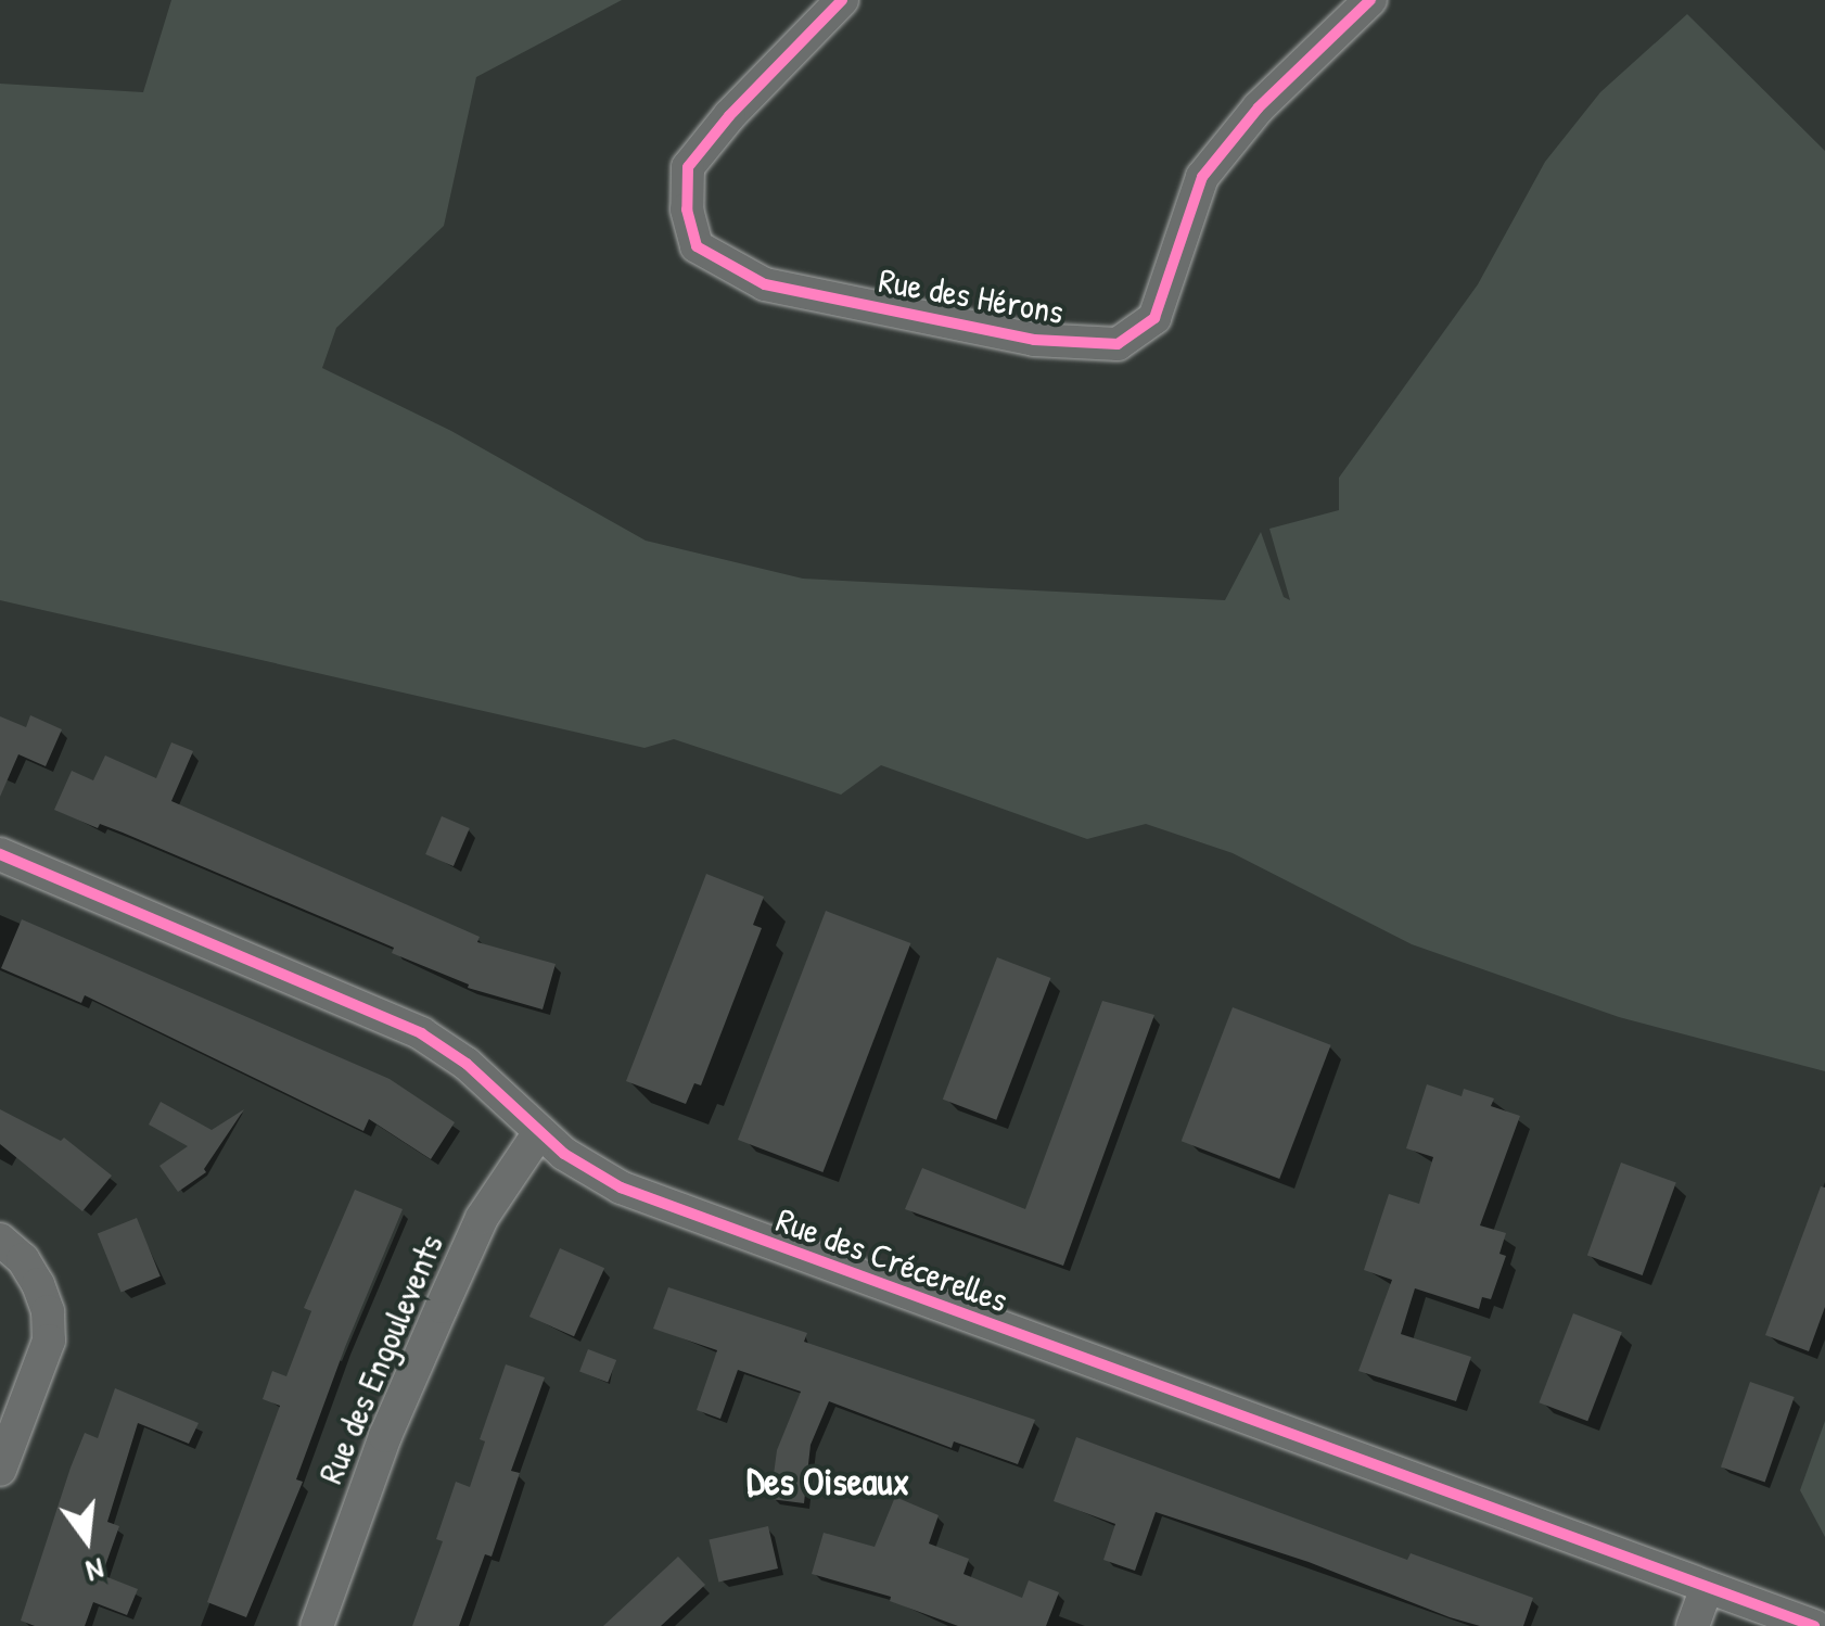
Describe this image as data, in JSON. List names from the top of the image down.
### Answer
{
  "streets": {
    "street": ["Rue des Hérons", "Rue des Crécerelles", "Rue des Engoulevents"]
  },
  "crossings": [
    ["Rue des Crécerelles", "Rue des Engoulevents"]
  ],
  "districts": ["Des Oiseaux"],
  "north": "bottom"
}
